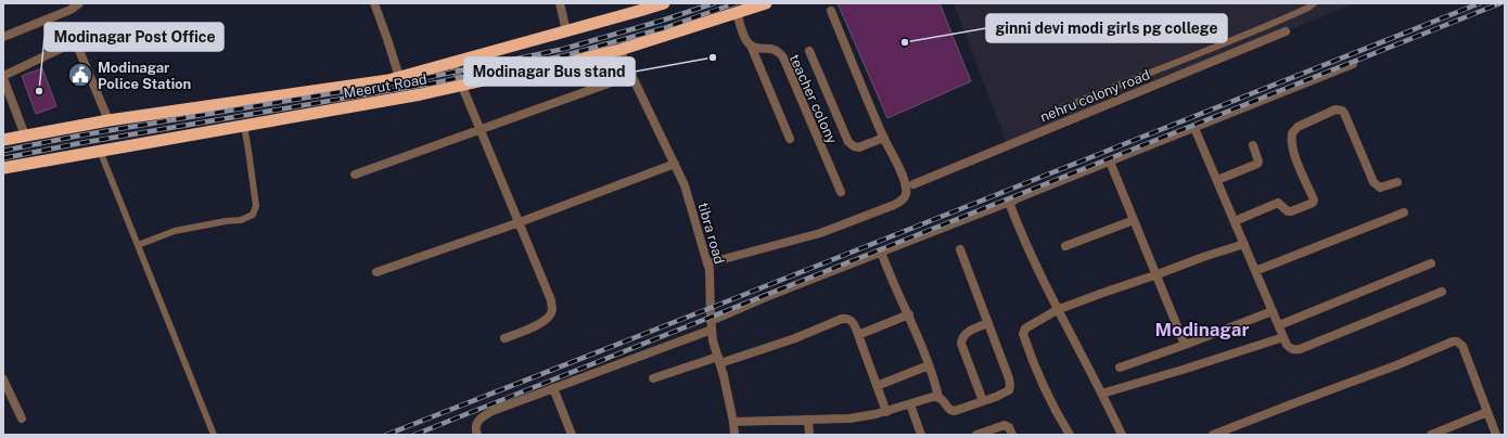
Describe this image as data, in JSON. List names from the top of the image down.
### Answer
{
  "streets": {
    "highway": ["Meerut Road"],
    "street": ["nehru colony road", "teacher colony", "tibra road"]
  },
  "crossings": [
    ["Meerut Road", "tibra road"]
  ],
  "districts": ["Modinagar"],
  "places": {
    "other": ["ginni devi modi girls pg college", "Modinagar Bus stand", "Modinagar Post Office"],
    "public building": ["Modinagar Police Station"]
  }
}
